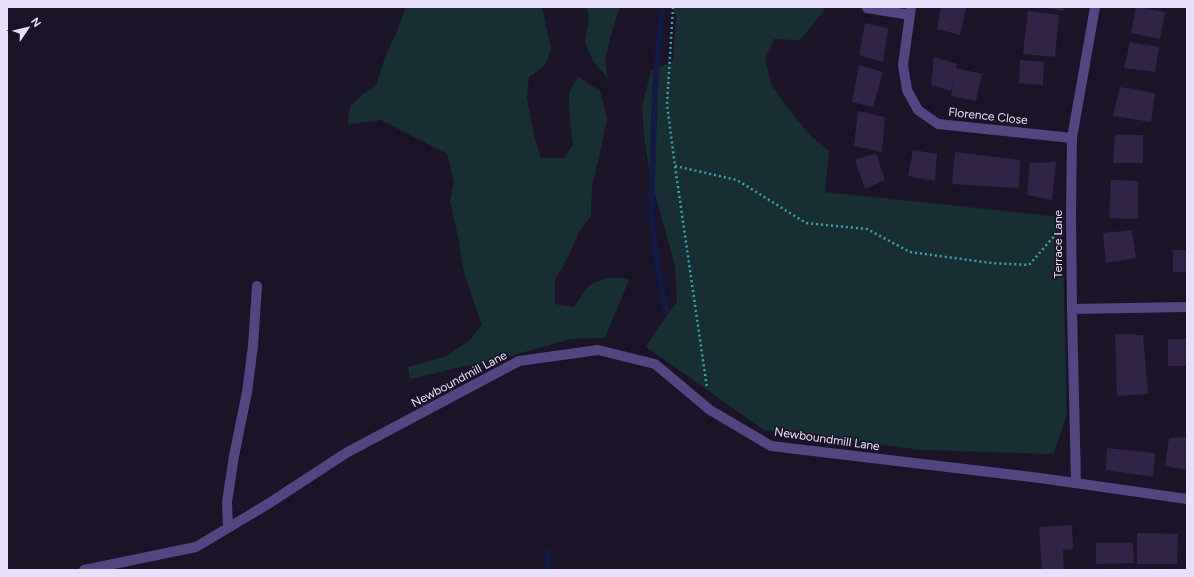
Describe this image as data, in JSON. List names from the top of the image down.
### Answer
{
  "streets": {
    "street": ["Florence Close", "Terrace Lane", "Newboundmill Lane"]
  },
  "crossings": [
    ["Florence Close", "Terrace Lane"],
    ["Terrace Lane", "Newboundmill Lane"]
  ],
  "north": "top right"
}
